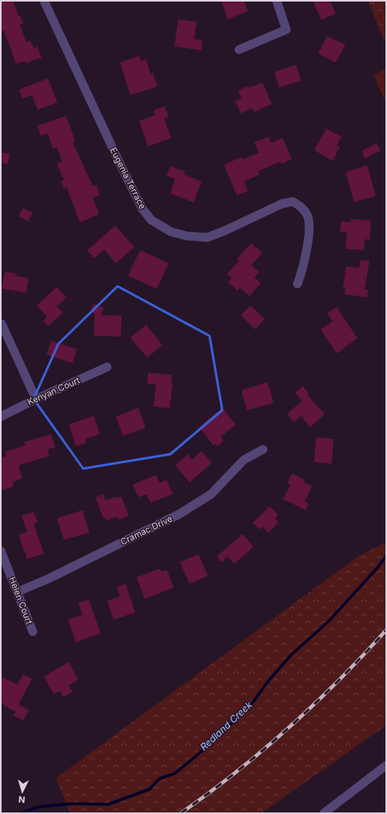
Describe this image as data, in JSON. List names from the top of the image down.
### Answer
{
  "streets": {
    "street": [
      "Eugenia Terrace",
      "Kenyan Court",
      "Cramac Drive",
      "Helen Court"
    ]
  },
  "crossings": [
    ["Cramac Drive", "Helen Court"]
  ],
  "water": ["Redland Creek"],
  "north": "bottom"
}
